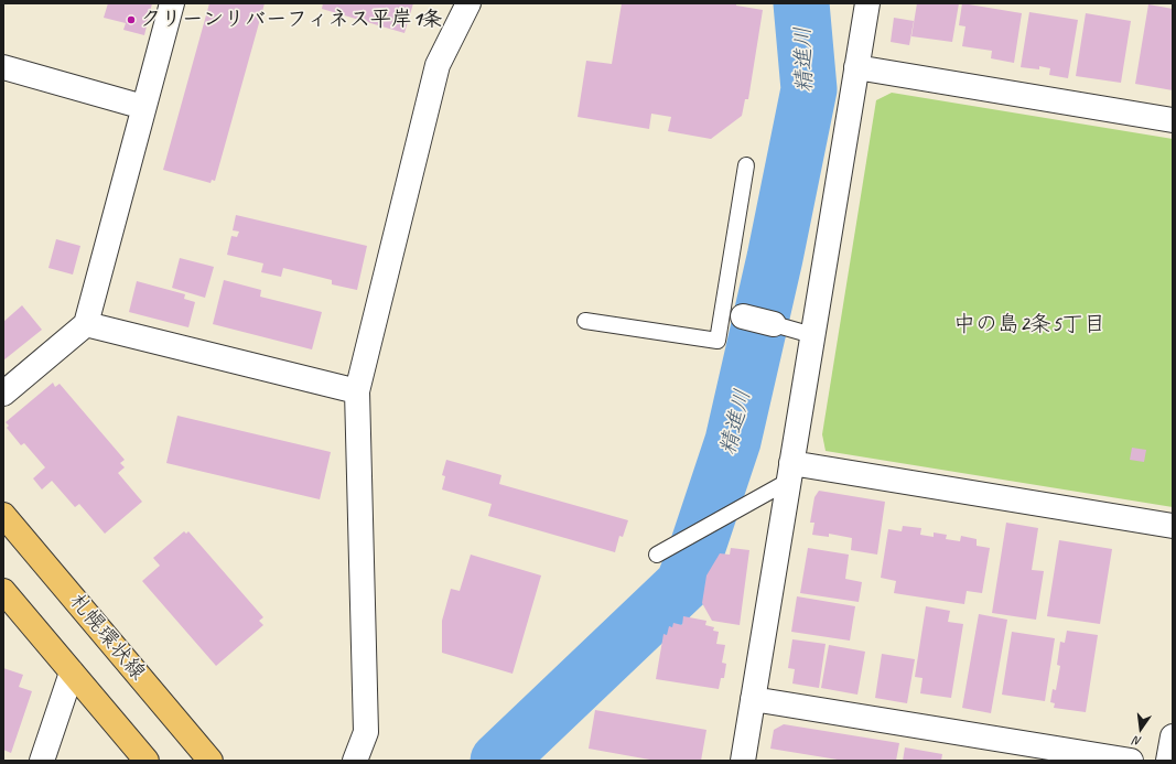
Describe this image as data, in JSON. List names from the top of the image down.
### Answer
{
  "streets": {
    "main road": ["札幌環状線"]
  },
  "districts": ["中の島2条5丁目"],
  "water": ["精進川"],
  "places": ["クリーンリバーフィネス平岸1条"],
  "north": "bottom"
}
